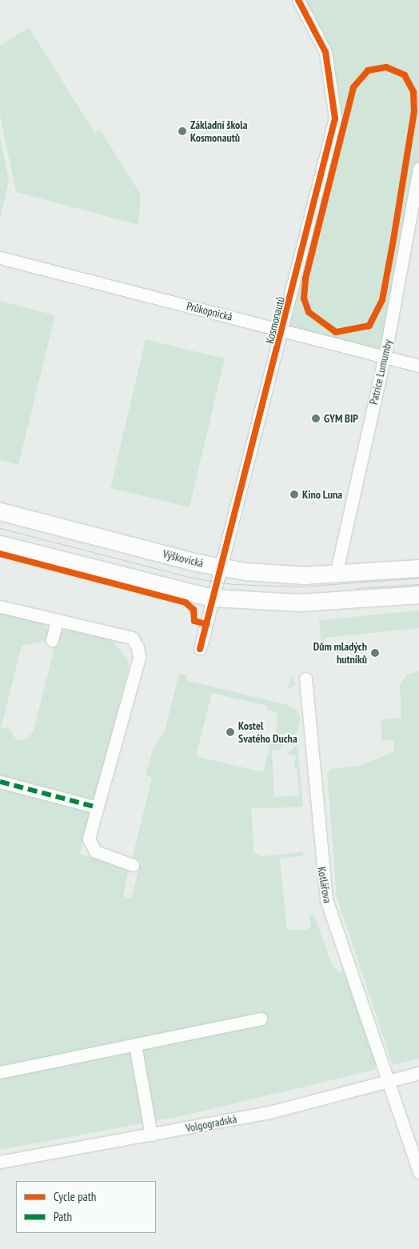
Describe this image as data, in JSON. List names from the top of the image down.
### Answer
{
  "streets": {
    "street": [
      "Průkopnická",
      "Kosmonautů",
      "Patrice Lumumby",
      "Výškovická",
      "Kotlářova",
      "Volgogradská"
    ]
  },
  "crossings": [
    ["Průkopnická", "Kosmonautů"],
    ["Průkopnická", "Patrice Lumumby"],
    ["Kosmonautů", "Výškovická"],
    ["Patrice Lumumby", "Výškovická"],
    ["Kotlářova", "Volgogradská"]
  ],
  "places": [
    "Základní škola Kosmonautů",
    "GYM BIP",
    "Kino Luna",
    "Dům mladých hutníků",
    "Kostel Svatého Ducha"
  ],
  "legend": ["Cycle path", "Path"]
}
